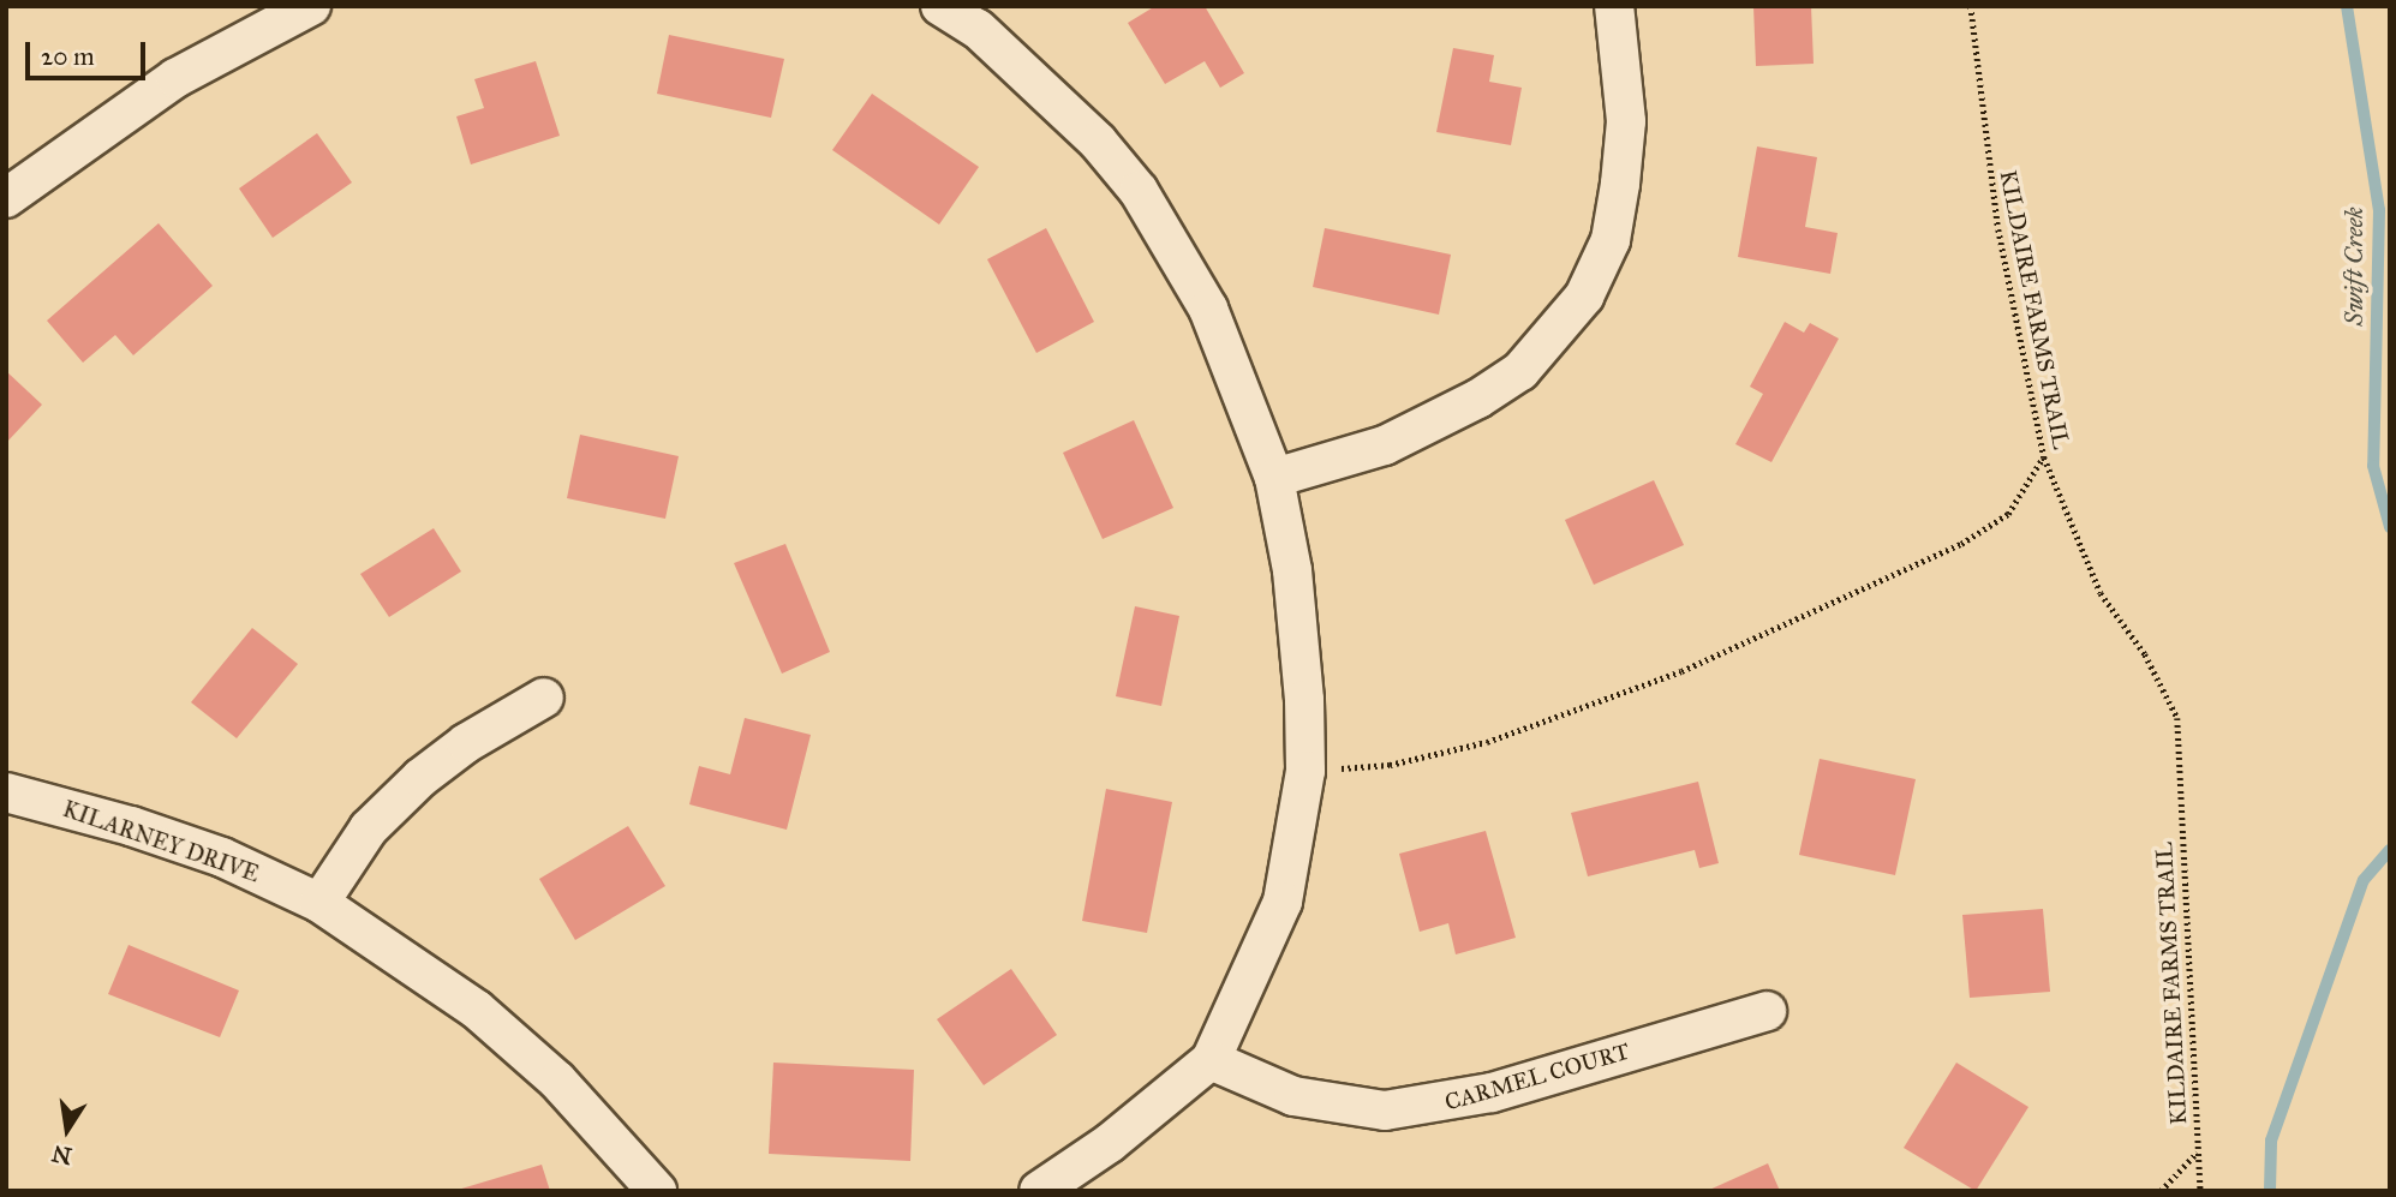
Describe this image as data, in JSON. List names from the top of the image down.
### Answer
{
  "streets": {
    "street": ["KILARNEY DRIVE", "CARMEL COURT"],
    "path": ["KILDAIRE FARMS TRAIL"]
  },
  "water": ["Swift Creek"],
  "scale_bar": "20 m",
  "north": "bottom"
}
